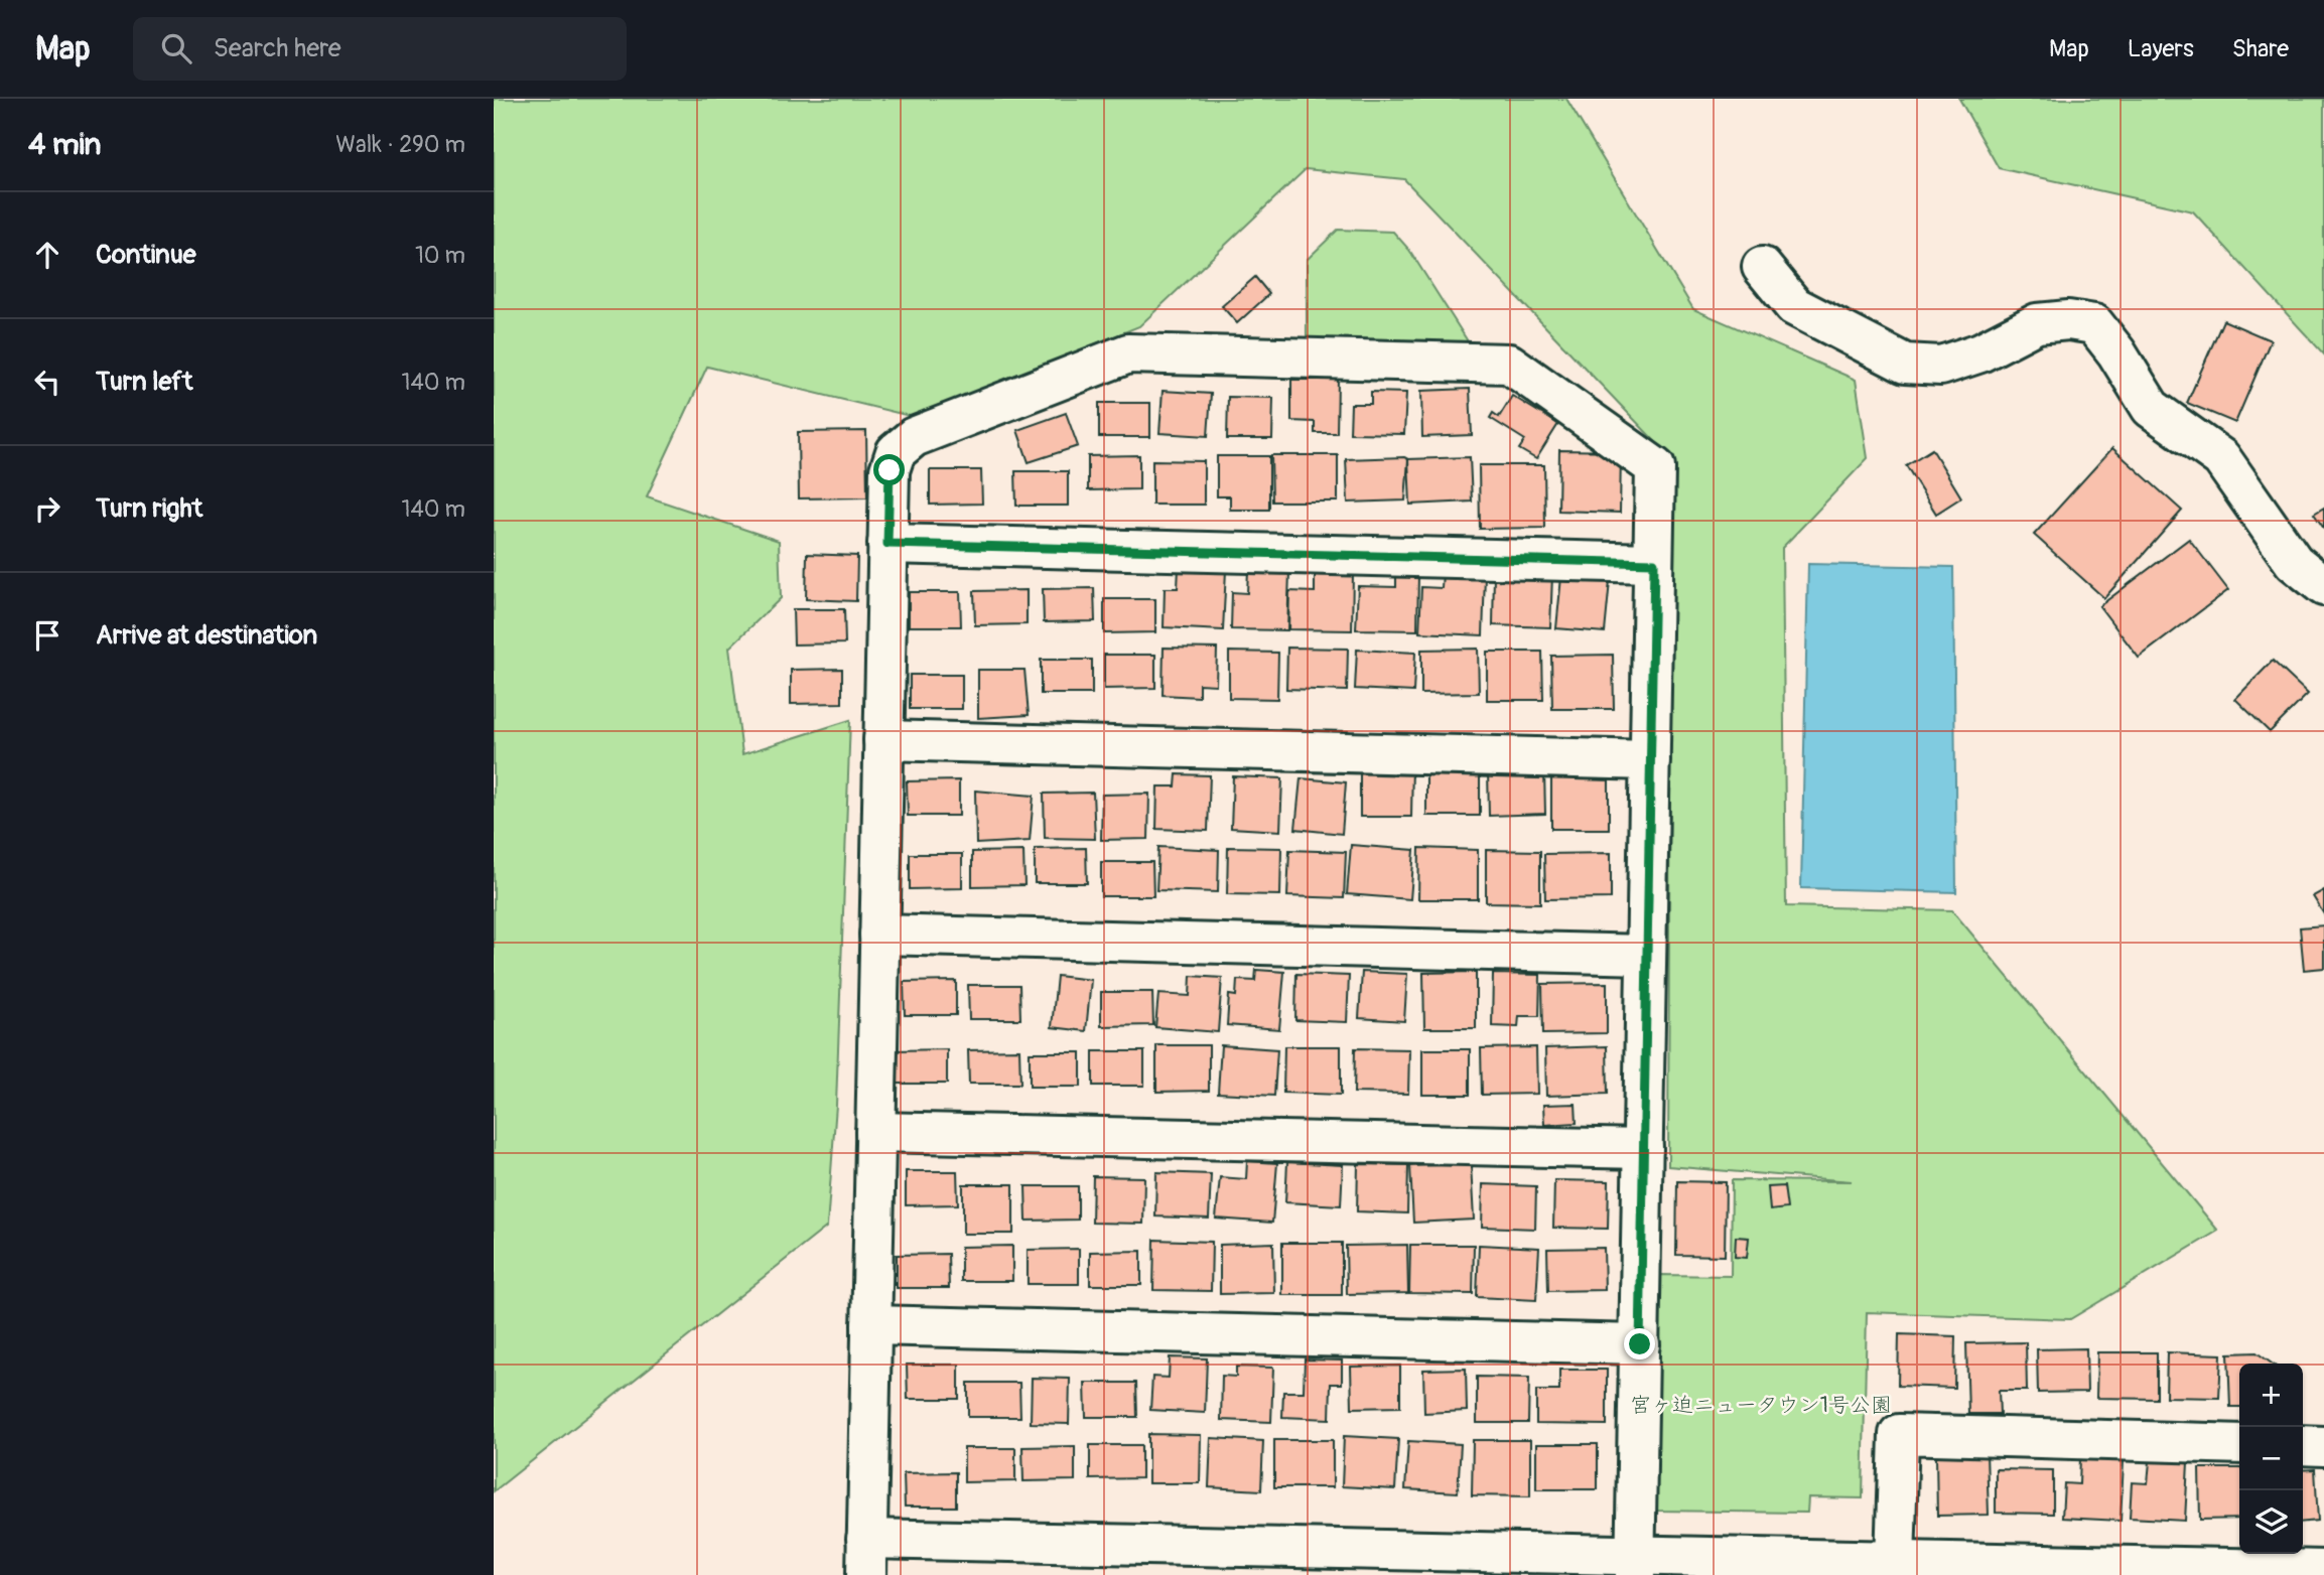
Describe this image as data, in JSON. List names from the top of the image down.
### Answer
{
  "parks": ["宮ヶ迫ニュータウン1号公園"],
  "page": {
    "header": "Map",
    "search": "Search here",
    "nav": ["Map", "Layers", "Share"],
    "heading": ["4 min", "Walk · 290 m"],
    "list": [
      ["Continue", "10 m"],
      ["Turn left", "140 m"],
      ["Turn right", "140 m"],
      "Arrive at destination"
    ],
    "map_buttons": ["+", "−"]
  }
}
